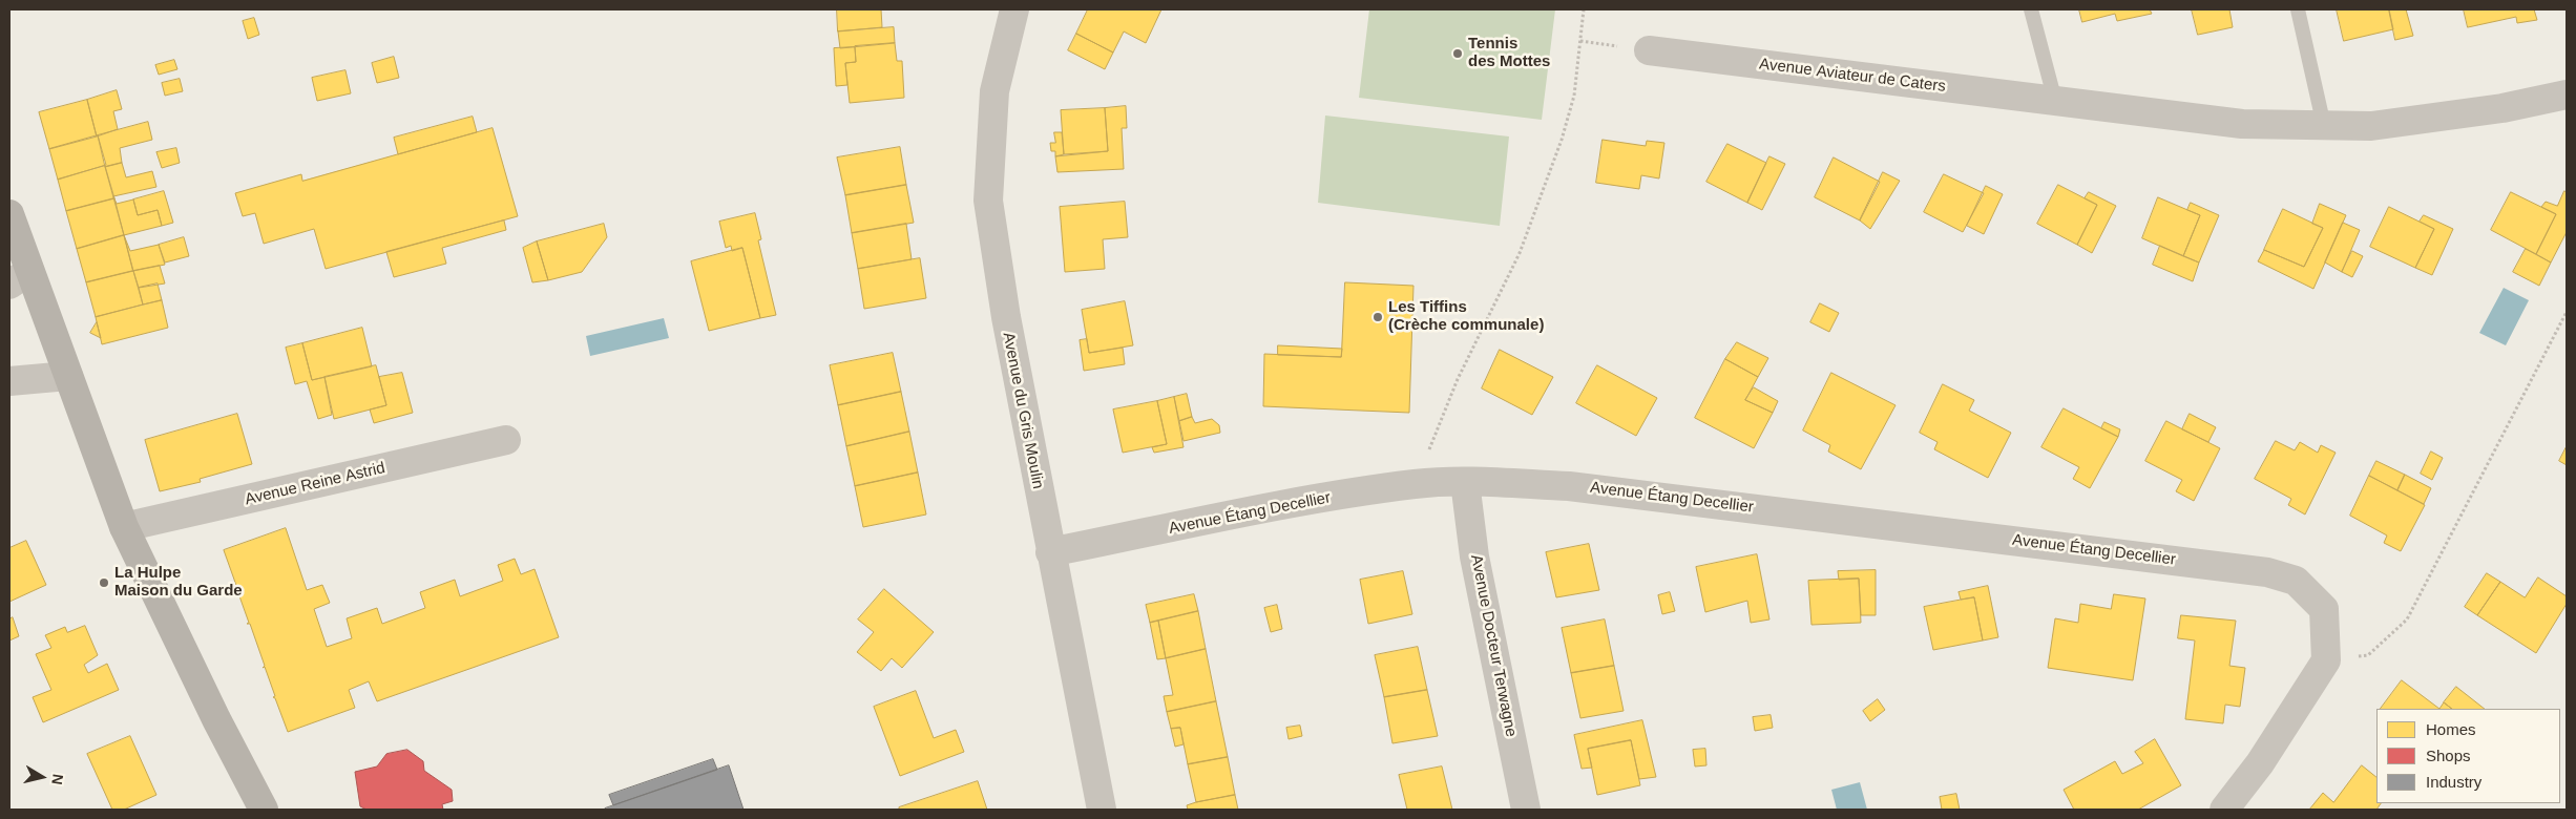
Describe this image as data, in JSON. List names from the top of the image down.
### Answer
{
  "streets": {
    "street": [
      "Avenue Aviateur de Caters",
      "Avenue du Gris Moulin",
      "Avenue Reine Astrid",
      "Avenue Étang Decellier",
      "Avenue Docteur Terwagne"
    ]
  },
  "crossings": [
    ["Avenue du Gris Moulin", "Avenue Étang Decellier"],
    ["Avenue Étang Decellier", "Avenue Docteur Terwagne"]
  ],
  "places": ["Tennis des Mottes", "Les Tiffins (Crèche communale)", "La Hulpe Maison du Garde"],
  "legend": ["Homes", "Shops", "Industry"],
  "north": "right"
}
